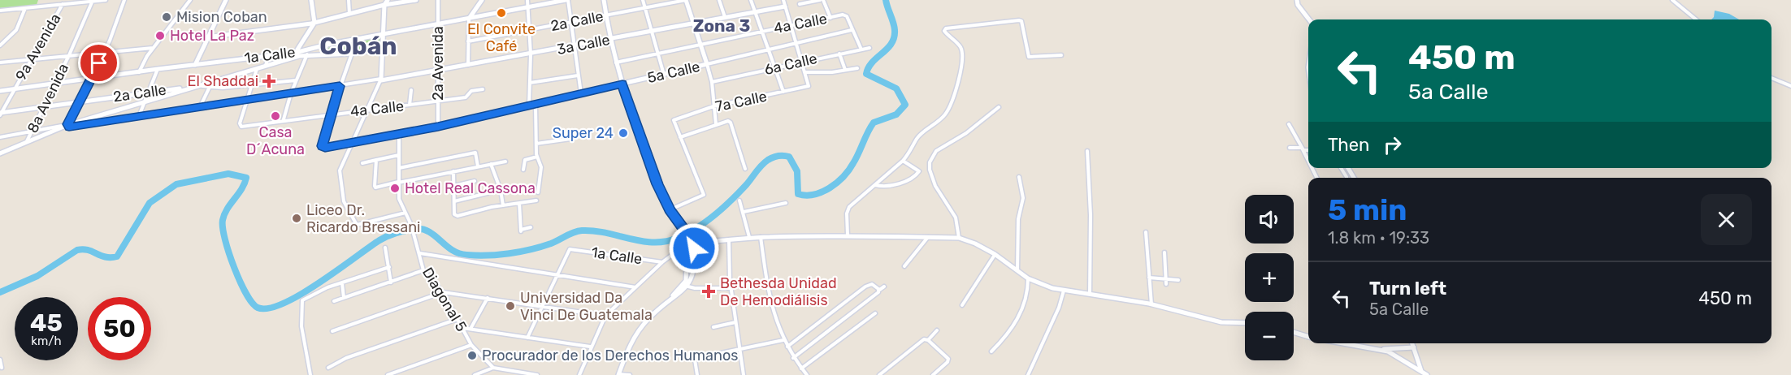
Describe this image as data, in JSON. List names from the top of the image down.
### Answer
{
  "streets": {
    "main road": ["2a Calle", "1a Calle", "5a Calle"],
    "street": [
      "4a Calle",
      "3a Calle",
      "9a Avenida",
      "2a Avenida",
      "6a Calle",
      "8a Avenida",
      "7a Calle",
      "Diagonal 5"
    ]
  },
  "crossings": [
    ["2a Calle", "9a Avenida"],
    ["2a Calle", "8a Avenida"],
    ["4a Calle", "3a Calle"],
    ["4a Calle", "2a Avenida"],
    ["4a Calle", "5a Calle"],
    ["3a Calle", "2a Avenida"],
    ["3a Calle", "8a Avenida"],
    ["9a Avenida", "1a Calle"],
    ["1a Calle", "2a Avenida"],
    ["1a Calle", "8a Avenida"],
    ["2a Avenida", "5a Calle"],
    ["5a Calle", "Diagonal 5"]
  ],
  "districts": ["Zona 3", "Cobán"],
  "places": {
    "other": [
      "El Convite Café",
      "Mision Coban",
      "Hotel La Paz",
      "Casa D´Acuna",
      "Super 24",
      "Hotel Real Cassona",
      "Liceo Dr. Ricardo Bressani",
      "Universidad Da Vinci De Guatemala",
      "Procurador de los Derechos Humanos"
    ],
    "health": ["El Shaddai", "Bethesda Unidad De Hemodiálisis"]
  },
  "page": {
    "turn": ["450 m", "5a Calle"],
    "then": "Then",
    "heading": ["5 min", "1.8 km · 19:33"],
    "map_buttons": ["+", "−"],
    "list": [
      {
        "name": "Turn left",
        "note": "5a Calle",
        "value": "450 m"
      }
    ],
    "speed": "45 km/h",
    "limit": "50"
  }
}
